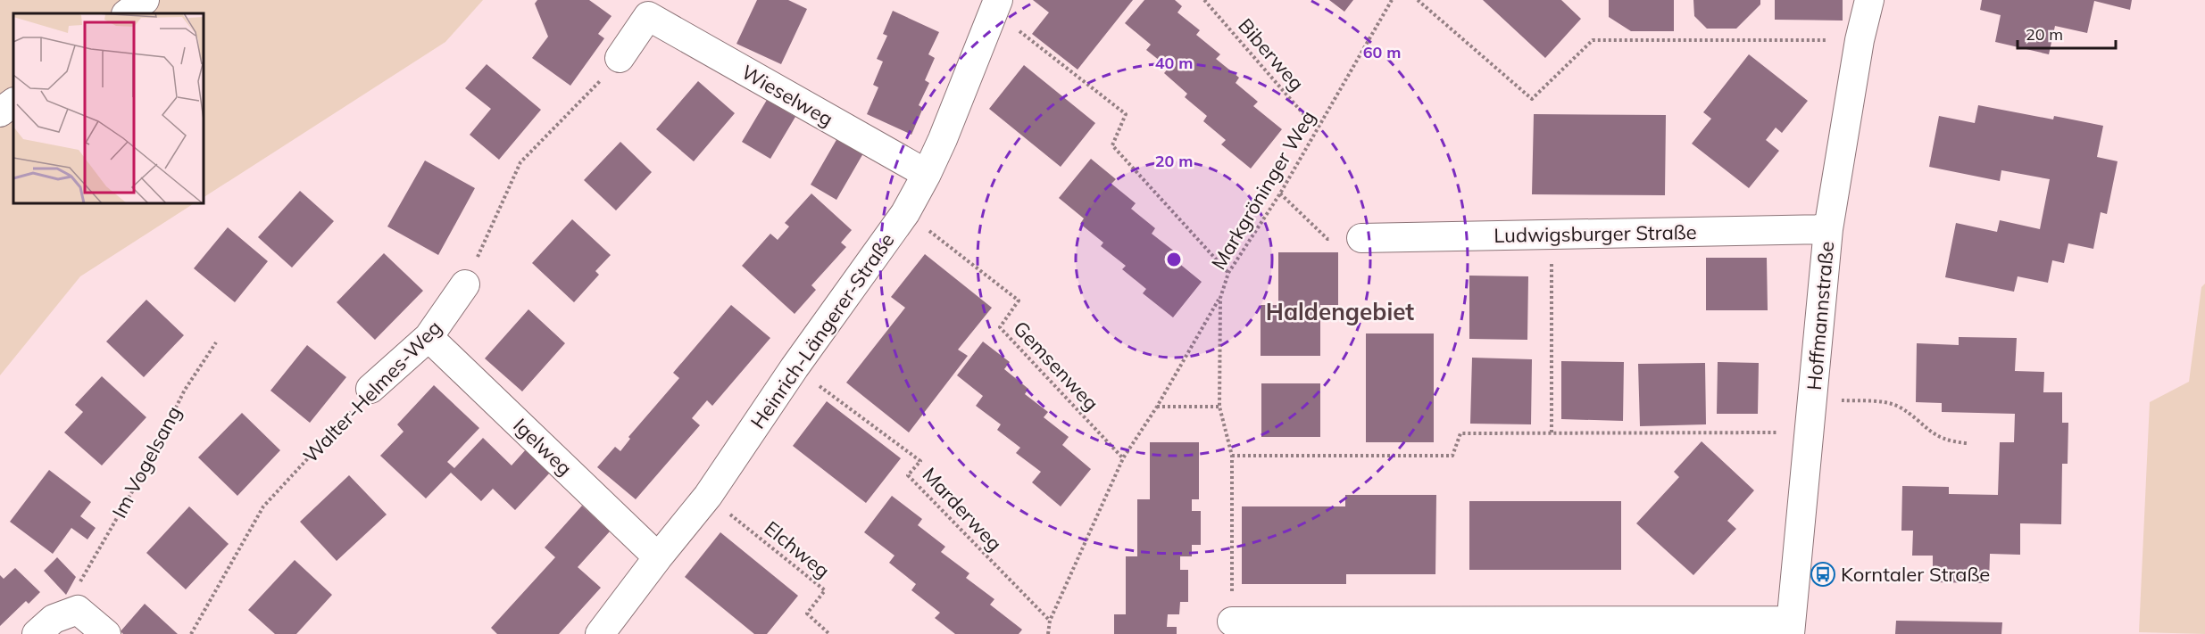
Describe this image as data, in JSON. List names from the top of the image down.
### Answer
{
  "streets": {
    "street": [
      "Wieselweg",
      "Ludwigsburger Straße",
      "Hoffmannstraße",
      "Heinrich-Längerer-Straße",
      "Walter-Helmes-Weg",
      "Igelweg"
    ],
    "path": [
      "Biberweg",
      "Markgröninger Weg",
      "Gemsenweg",
      "Im Vogelsang",
      "Marderweg",
      "Elchweg"
    ]
  },
  "crossings": [
    ["Biberweg", "Markgröninger Weg"],
    ["Wieselweg", "Heinrich-Längerer-Straße"],
    ["Ludwigsburger Straße", "Hoffmannstraße"],
    ["Heinrich-Längerer-Straße", "Igelweg"],
    ["Walter-Helmes-Weg", "Igelweg"]
  ],
  "districts": ["Haldengebiet"],
  "places": {
    "bus stop": ["Korntaler Straße"]
  },
  "scale_bar": "20 m",
  "rings": ["60 m", "40 m", "20 m"]
}
